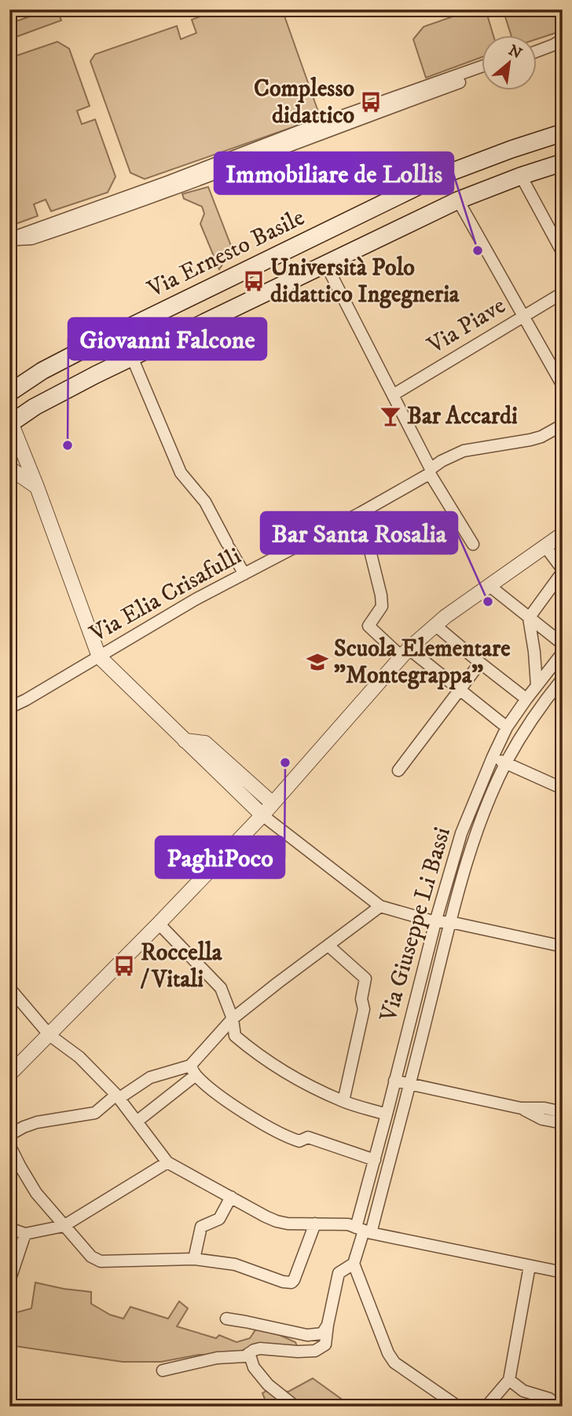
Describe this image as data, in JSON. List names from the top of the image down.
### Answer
{
  "streets": {
    "main road": ["Via Ernesto Basile"],
    "street": ["Via Piave", "Via Elia Crisafulli", "Via Giuseppe Li Bassi"]
  },
  "places": {
    "bus stop": ["Complesso didattico", "Università Polo didattico Ingegneria", "Roccella / Vitali"],
    "other": [
      "Immobiliare de Lollis",
      "Giovanni Falcone",
      "Bar Santa Rosalia",
      "PaghiPoco"
    ],
    "bar": ["Bar Accardi"],
    "school or university": ["Scuola Elementare \"Montegrappa\""]
  },
  "north": "top right"
}
